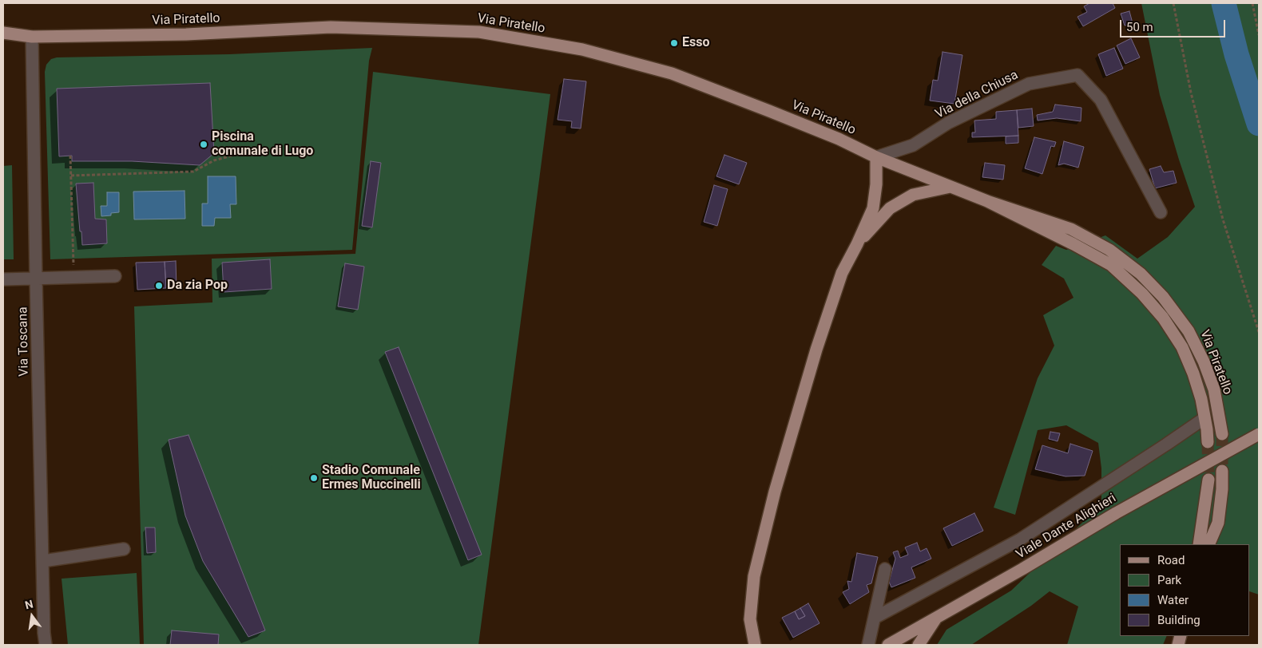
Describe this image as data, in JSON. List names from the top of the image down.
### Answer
{
  "streets": {
    "main road": ["Via Piratello", "Viale Dante Alighieri"],
    "street": ["Via della Chiusa", "Via Toscana"]
  },
  "crossings": [
    ["Via Piratello", "Via della Chiusa"],
    ["Via Piratello", "Via Toscana"]
  ],
  "places": [
    "Esso",
    "Piscina comunale di Lugo",
    "Da zia Pop",
    "Stadio Comunale Ermes Muccinelli"
  ],
  "legend": [
    "Road",
    "Park",
    "Water",
    "Building"
  ],
  "scale_bar": "50 m",
  "north": "top"
}
